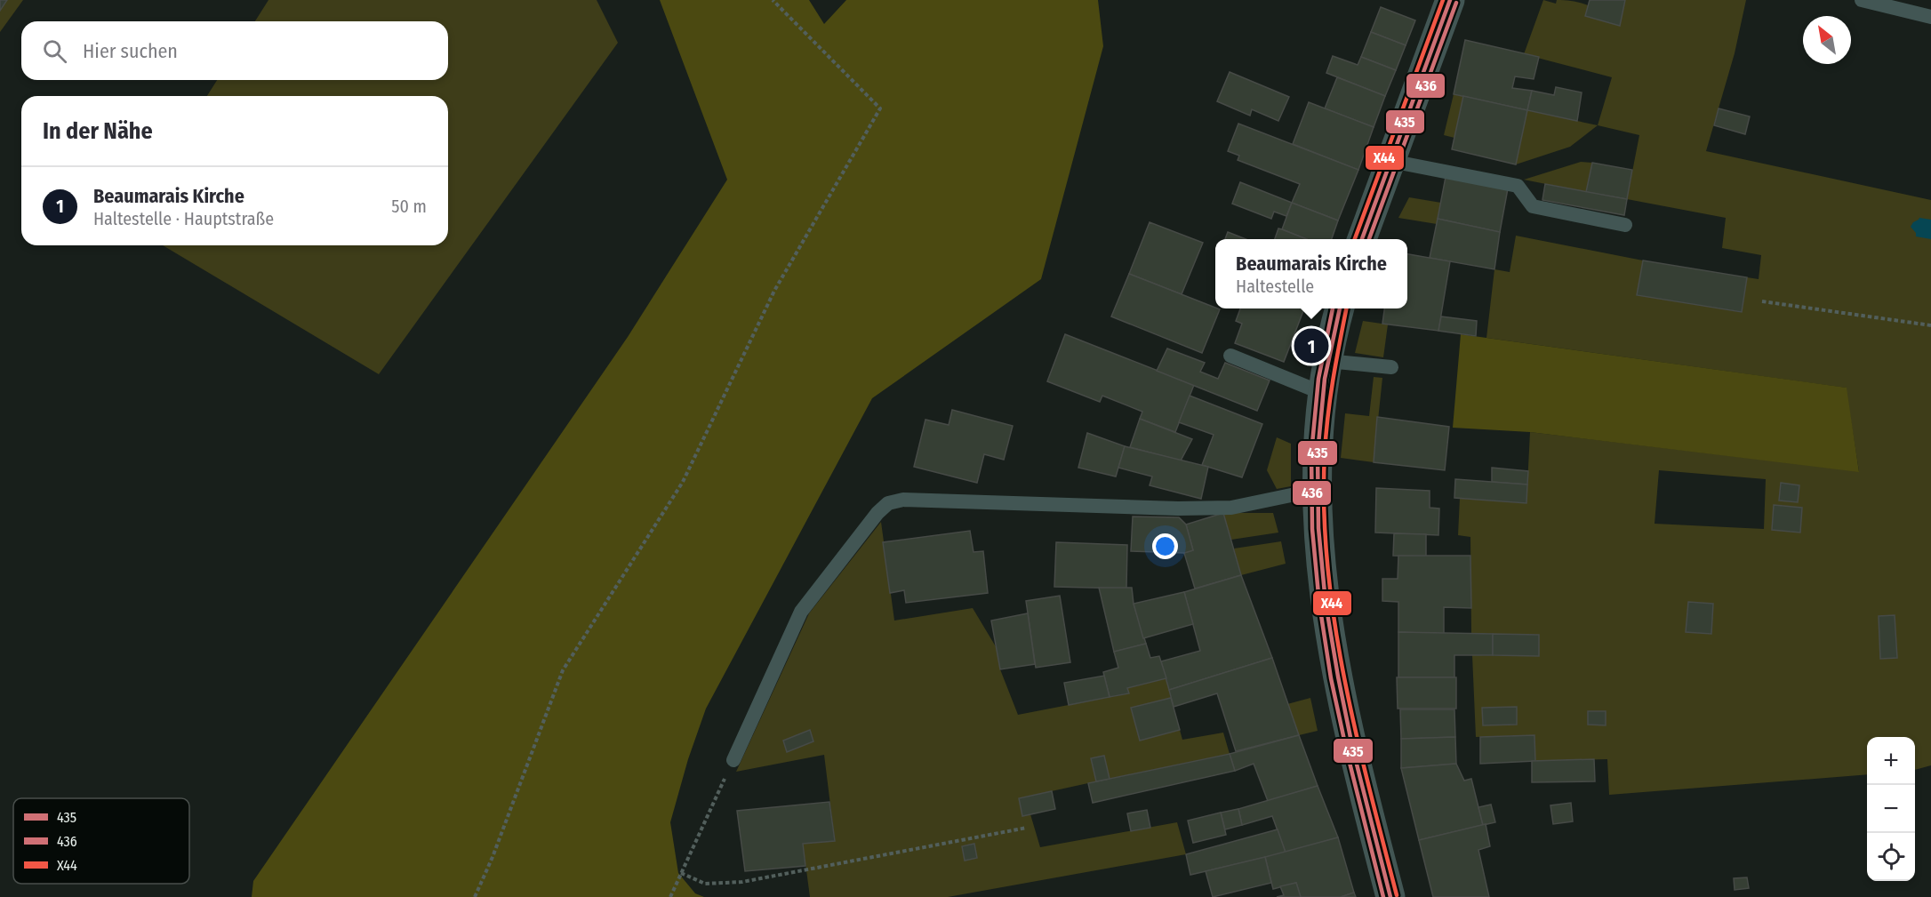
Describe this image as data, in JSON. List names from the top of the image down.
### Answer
{
  "lines": ["transit line 435", "transit line X44", "transit line 436"],
  "legend": ["435", "436", "X44"],
  "north": "top left",
  "page": {
    "search": "Hier suchen",
    "heading": "In der Nähe",
    "list": [
      {
        "mark": "1",
        "name": "Beaumarais Kirche",
        "note": "Haltestelle · Hauptstraße",
        "value": "50 m"
      }
    ],
    "popup": ["Beaumarais Kirche", "Haltestelle"],
    "pins": "1",
    "map_buttons": ["+", "−"]
  }
}
